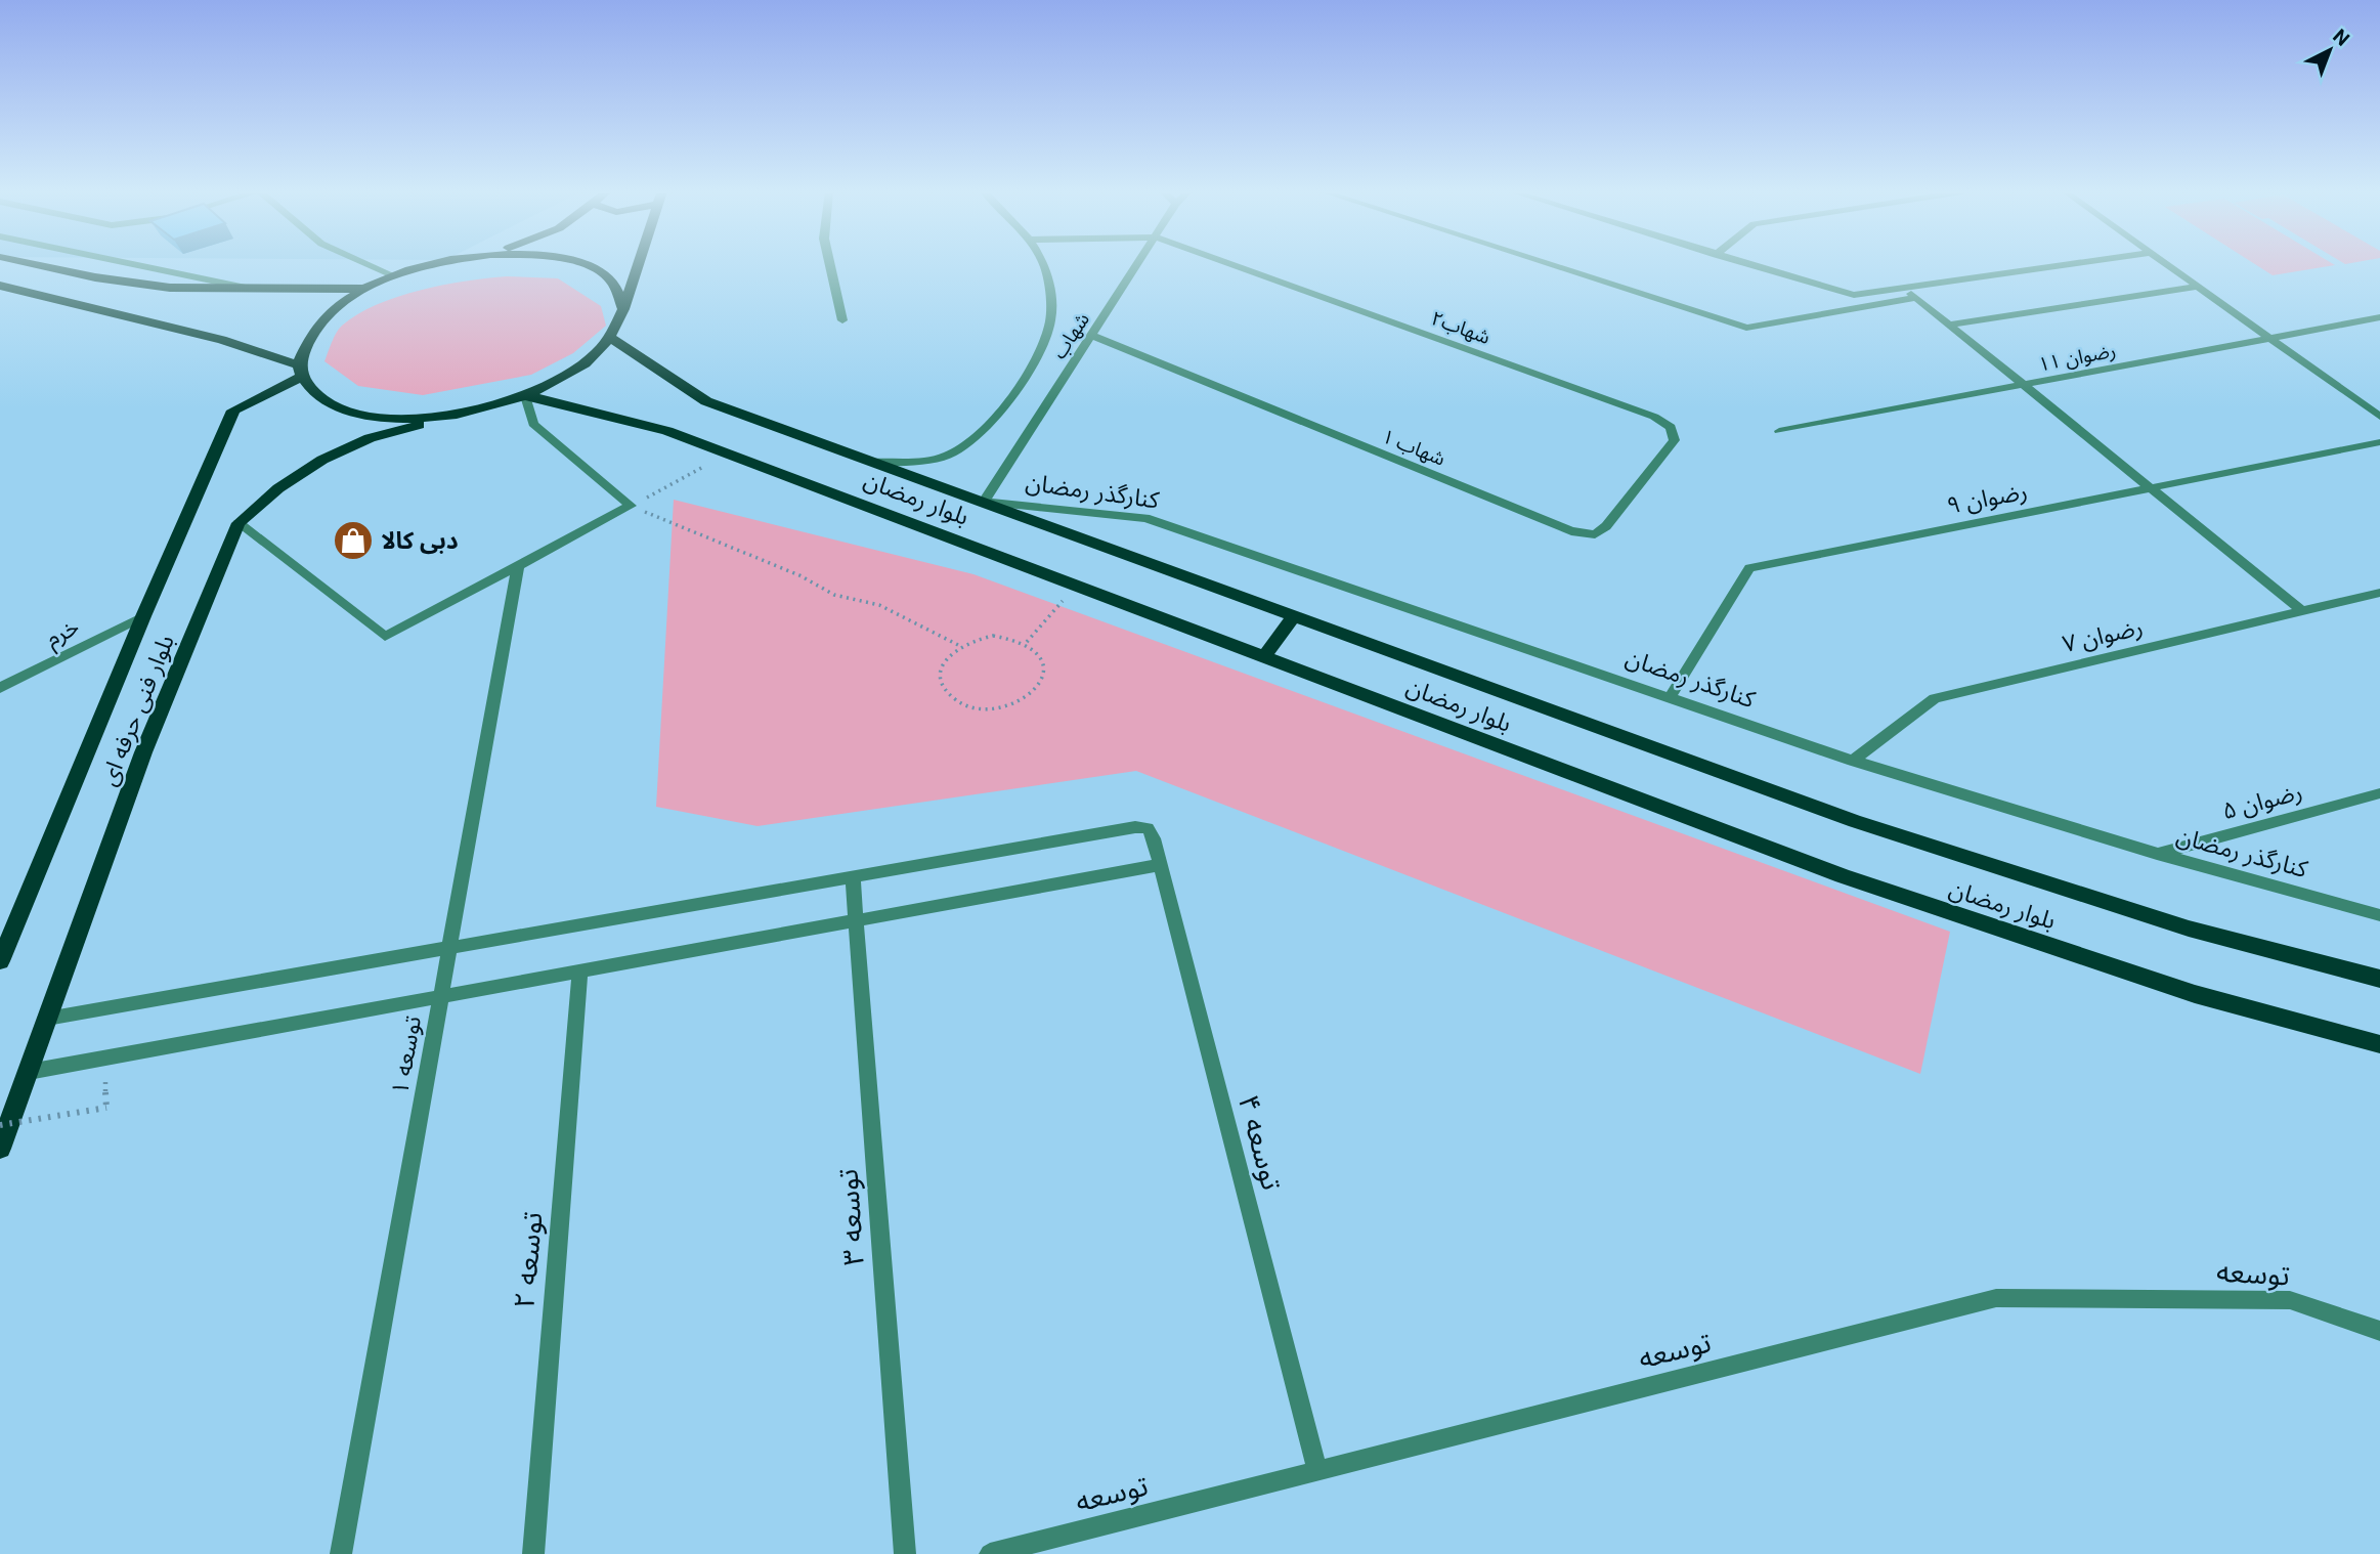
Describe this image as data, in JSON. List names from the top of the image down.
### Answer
{
  "streets": {
    "main road": ["بلوار رمضان", "بلوار فنی حرفه ای"],
    "street": [
      "شهاب۲",
      "شهاب",
      "رضوان ۱۱",
      "شهاب ۱",
      "کنارگذر رمضان",
      "رضوان ۹",
      "خرم",
      "رضوان ۷",
      "رضوان ۵",
      "توسعه ۱",
      "توسعه ۴",
      "توسعه ۳",
      "توسعه ۲",
      "توسعه"
    ]
  },
  "crossings": [
    ["شهاب۲", "شهاب ۱"],
    ["شهاب", "شهاب ۱"],
    ["شهاب", "کنارگذر رمضان"],
    ["شهاب", "بلوار رمضان"],
    ["کنارگذر رمضان", "بلوار رمضان"],
    ["کنارگذر رمضان", "رضوان ۹"],
    ["کنارگذر رمضان", "رضوان ۷"],
    ["کنارگذر رمضان", "رضوان ۵"],
    ["خرم", "بلوار فنی حرفه ای"],
    ["توسعه ۴", "توسعه ۳"],
    ["توسعه ۴", "توسعه"]
  ],
  "places": {
    "shop": ["دبی کالا"]
  },
  "north": "top right"
}
